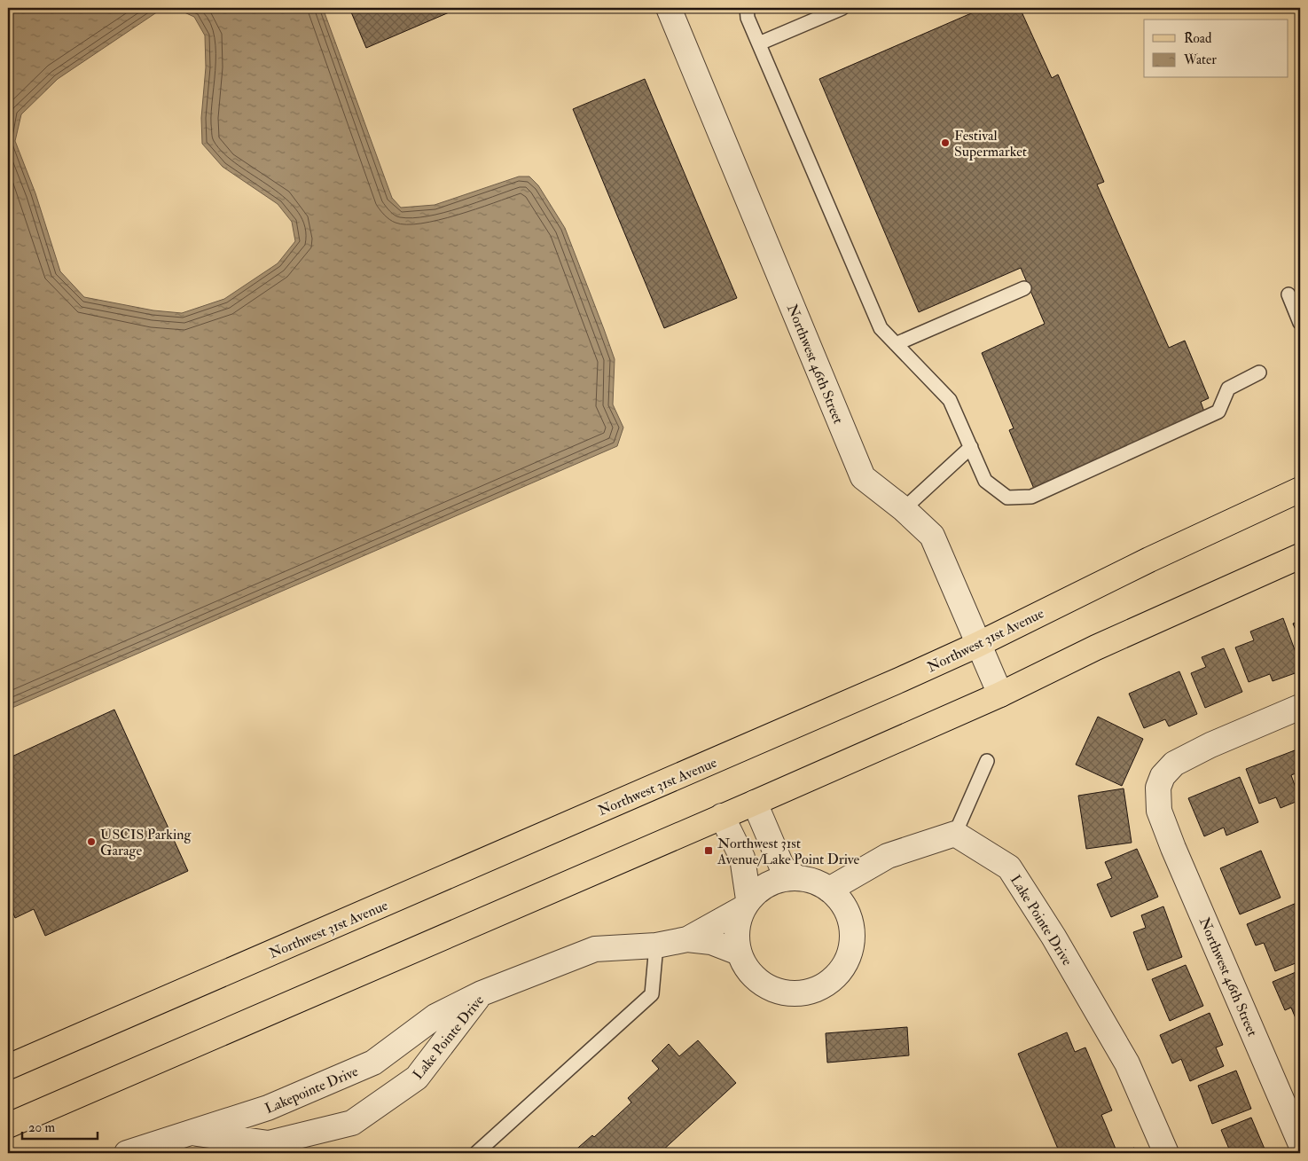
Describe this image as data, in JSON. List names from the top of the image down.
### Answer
{
  "streets": {
    "main road": ["Northwest 31st Avenue"],
    "street": ["Northwest 46th Street", "Lake Pointe Drive", "Lakepointe Drive"]
  },
  "crossings": [
    ["Northwest 46th Street", "Northwest 31st Avenue"],
    ["Lake Pointe Drive", "Lakepointe Drive"]
  ],
  "places": {
    "other": ["Festival Supermarket", "USCIS Parking Garage"],
    "transit": ["Northwest 31st Avenue/Lake Point Drive"]
  },
  "legend": ["Road", "Water"],
  "scale_bar": "20 m"
}
